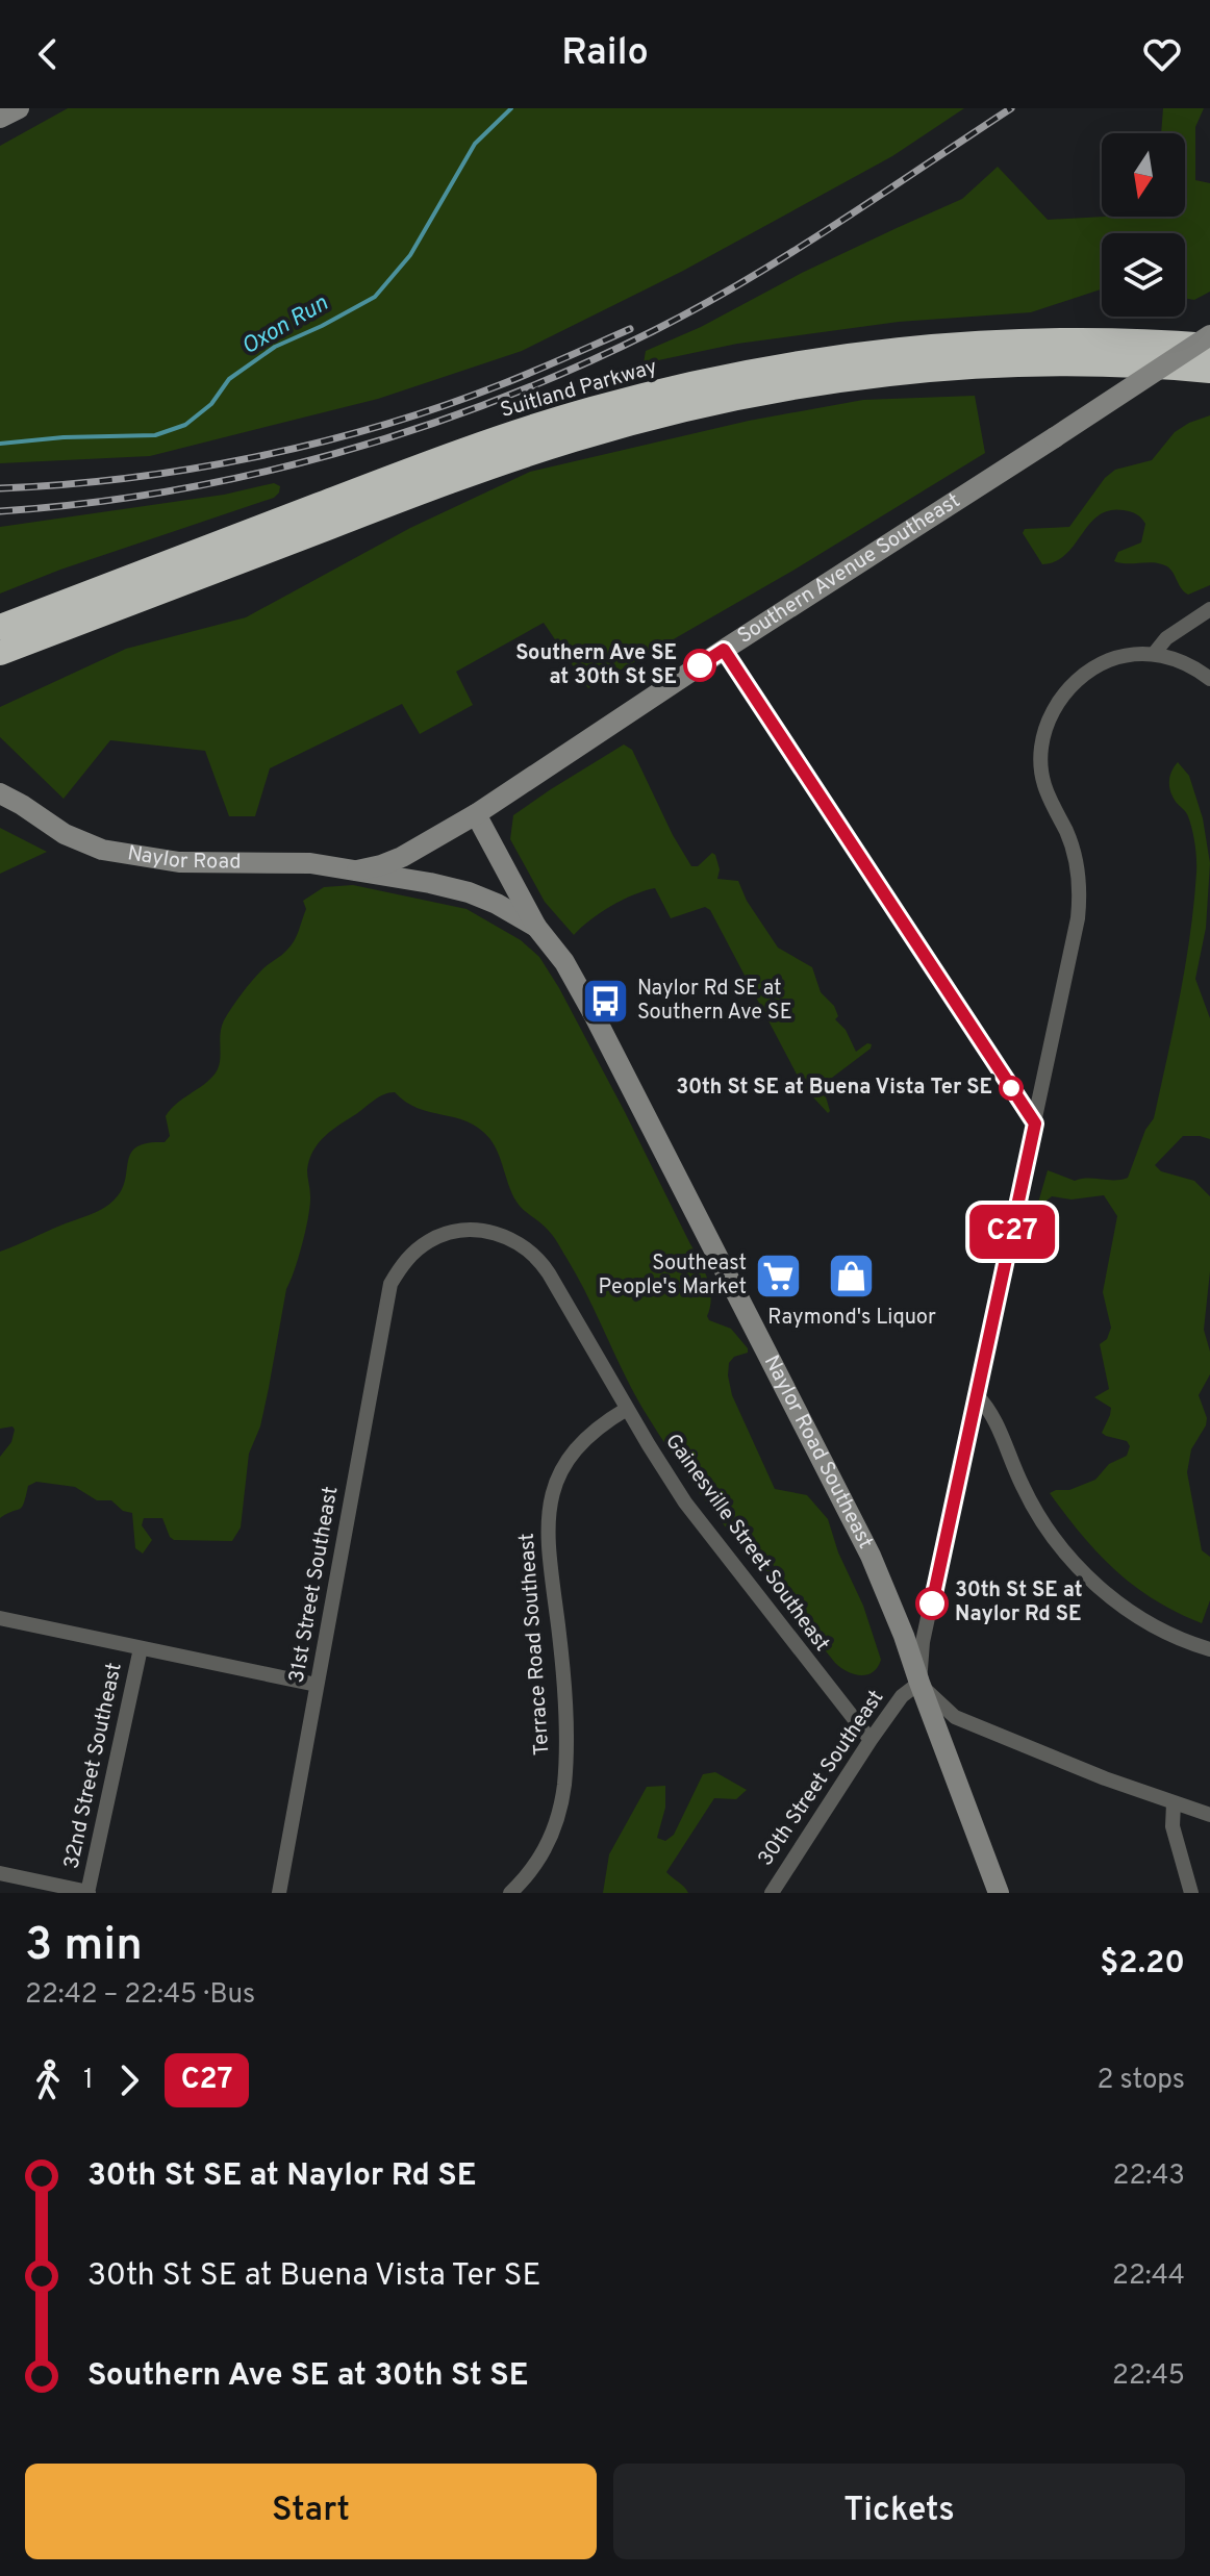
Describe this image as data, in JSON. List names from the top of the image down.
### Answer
{
  "streets": {
    "highway": ["Suitland Parkway"],
    "main road": ["Southern Avenue Southeast", "Naylor Road", "Naylor Road Southeast"],
    "street": [
      "Gainesville Street Southeast",
      "31st Street Southeast",
      "Terrace Road Southeast",
      "32nd Street Southeast",
      "30th Street Southeast"
    ]
  },
  "crossings": [
    ["Suitland Parkway", "Southern Avenue Southeast"],
    ["Southern Avenue Southeast", "Naylor Road"],
    ["Southern Avenue Southeast", "Naylor Road Southeast"],
    ["Naylor Road", "Naylor Road Southeast"],
    ["Naylor Road Southeast", "30th Street Southeast"],
    ["Gainesville Street Southeast", "31st Street Southeast"],
    ["Gainesville Street Southeast", "Terrace Road Southeast"],
    ["Gainesville Street Southeast", "30th Street Southeast"]
  ],
  "water": ["Oxon Run"],
  "places": {
    "other": ["Southern Ave SE at 30th St SE", "30th St SE at Buena Vista Ter SE", "30th St SE at Naylor Rd SE"],
    "bus stop": ["Naylor Rd SE at Southern Ave SE"],
    "supermarket": ["Southeast People's Market"],
    "shop": ["Raymond's Liquor"]
  },
  "lines": ["bus line C27"],
  "north": "bottom",
  "page": {
    "header": "Railo",
    "on_map": "C27",
    "heading": ["3 min", "22:42 – 22:45 · Bus", "$2.20"],
    "legs": ["1", "C27", "2 stops"],
    "list": [
      {
        "name": "30th St SE at Naylor Rd SE",
        "value": "22:43"
      },
      {
        "name": "30th St SE at Buena Vista Ter SE",
        "value": "22:44"
      },
      {
        "name": "Southern Ave SE at 30th St SE",
        "value": "22:45"
      }
    ],
    "buttons": ["Start", "Tickets"]
  }
}
